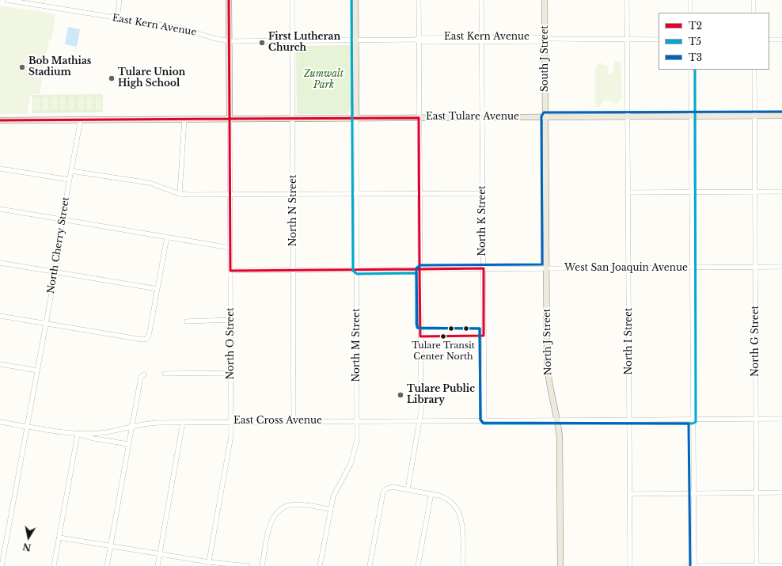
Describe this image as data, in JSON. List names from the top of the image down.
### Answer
{
  "streets": {
    "main road": ["South J Street", "East Tulare Avenue", "North J Street"],
    "street": [
      "East Kern Avenue",
      "North N Street",
      "North K Street",
      "North Cherry Street",
      "West San Joaquin Avenue",
      "North I Street",
      "North G Street",
      "North O Street",
      "North M Street",
      "East Cross Avenue"
    ]
  },
  "crossings": [
    ["East Kern Avenue", "South J Street"],
    ["East Kern Avenue", "North N Street"],
    ["East Kern Avenue", "North K Street"],
    ["East Kern Avenue", "North I Street"],
    ["South J Street", "East Tulare Avenue"],
    ["South J Street", "North J Street"],
    ["East Tulare Avenue", "North N Street"],
    ["East Tulare Avenue", "North K Street"],
    ["East Tulare Avenue", "North Cherry Street"],
    ["East Tulare Avenue", "North I Street"],
    ["East Tulare Avenue", "North G Street"],
    ["East Tulare Avenue", "North J Street"],
    ["East Tulare Avenue", "North O Street"],
    ["East Tulare Avenue", "North M Street"],
    ["North N Street", "West San Joaquin Avenue"],
    ["North N Street", "East Cross Avenue"],
    ["North K Street", "West San Joaquin Avenue"],
    ["North K Street", "East Cross Avenue"],
    ["North Cherry Street", "East Cross Avenue"],
    ["West San Joaquin Avenue", "North I Street"],
    ["West San Joaquin Avenue", "North G Street"],
    ["West San Joaquin Avenue", "North J Street"],
    ["West San Joaquin Avenue", "North O Street"],
    ["West San Joaquin Avenue", "North M Street"],
    ["North I Street", "East Cross Avenue"],
    ["North G Street", "East Cross Avenue"],
    ["North J Street", "East Cross Avenue"],
    ["North O Street", "East Cross Avenue"],
    ["North M Street", "East Cross Avenue"]
  ],
  "parks": ["Zumwalt Park"],
  "places": [
    "First Lutheran Church",
    "Bob Mathias Stadium",
    "Tulare Union High School",
    "Tulare Transit Center North",
    "Tulare Public Library"
  ],
  "lines": ["transit line T2", "transit line T5", "transit line T3"],
  "legend": ["T2", "T5", "T3"],
  "north": "bottom"
}
